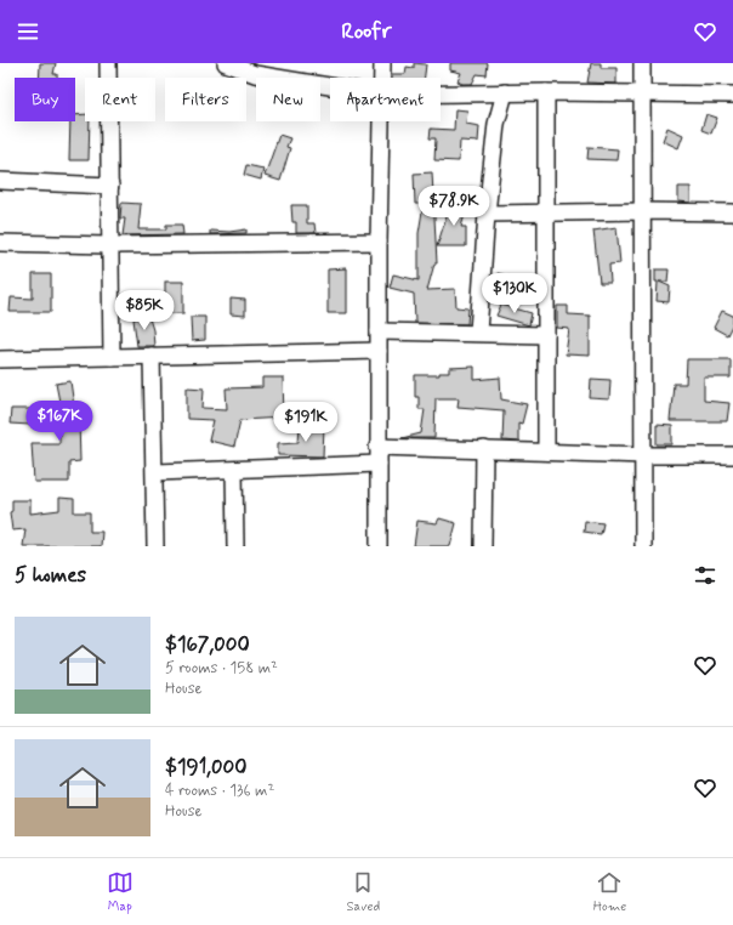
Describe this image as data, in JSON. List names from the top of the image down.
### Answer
{
  "page": {
    "header": "Roofr",
    "chip": [
      "Buy",
      "Rent",
      "Filters",
      "New",
      "Apartment"
    ],
    "price": [
      "$78.9K",
      "$130K",
      "$85K",
      "$167K",
      "$191K"
    ],
    "heading": "5 homes",
    "list": [
      {
        "name": "$167,000",
        "note": "5 rooms · 158 m² · House"
      },
      {
        "name": "$191,000",
        "note": "4 rooms · 136 m² · House"
      }
    ],
    "tabs": ["Map", "Saved", "Home"]
  }
}
